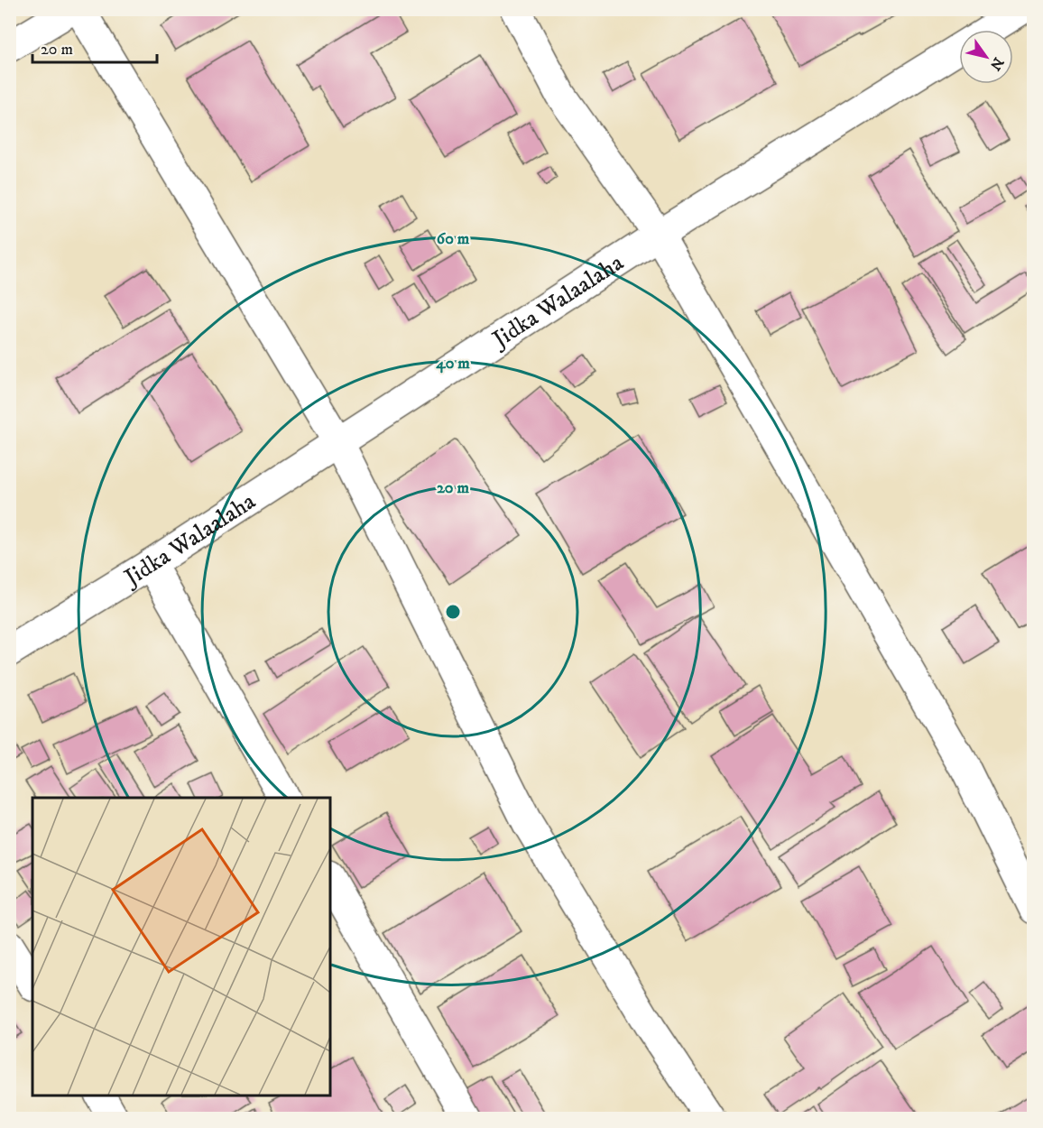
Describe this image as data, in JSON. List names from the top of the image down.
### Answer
{
  "streets": {
    "street": ["Jidka Walaalaha"]
  },
  "scale_bar": "20 m",
  "north": "bottom right",
  "rings": ["60 m", "40 m", "20 m"]
}
